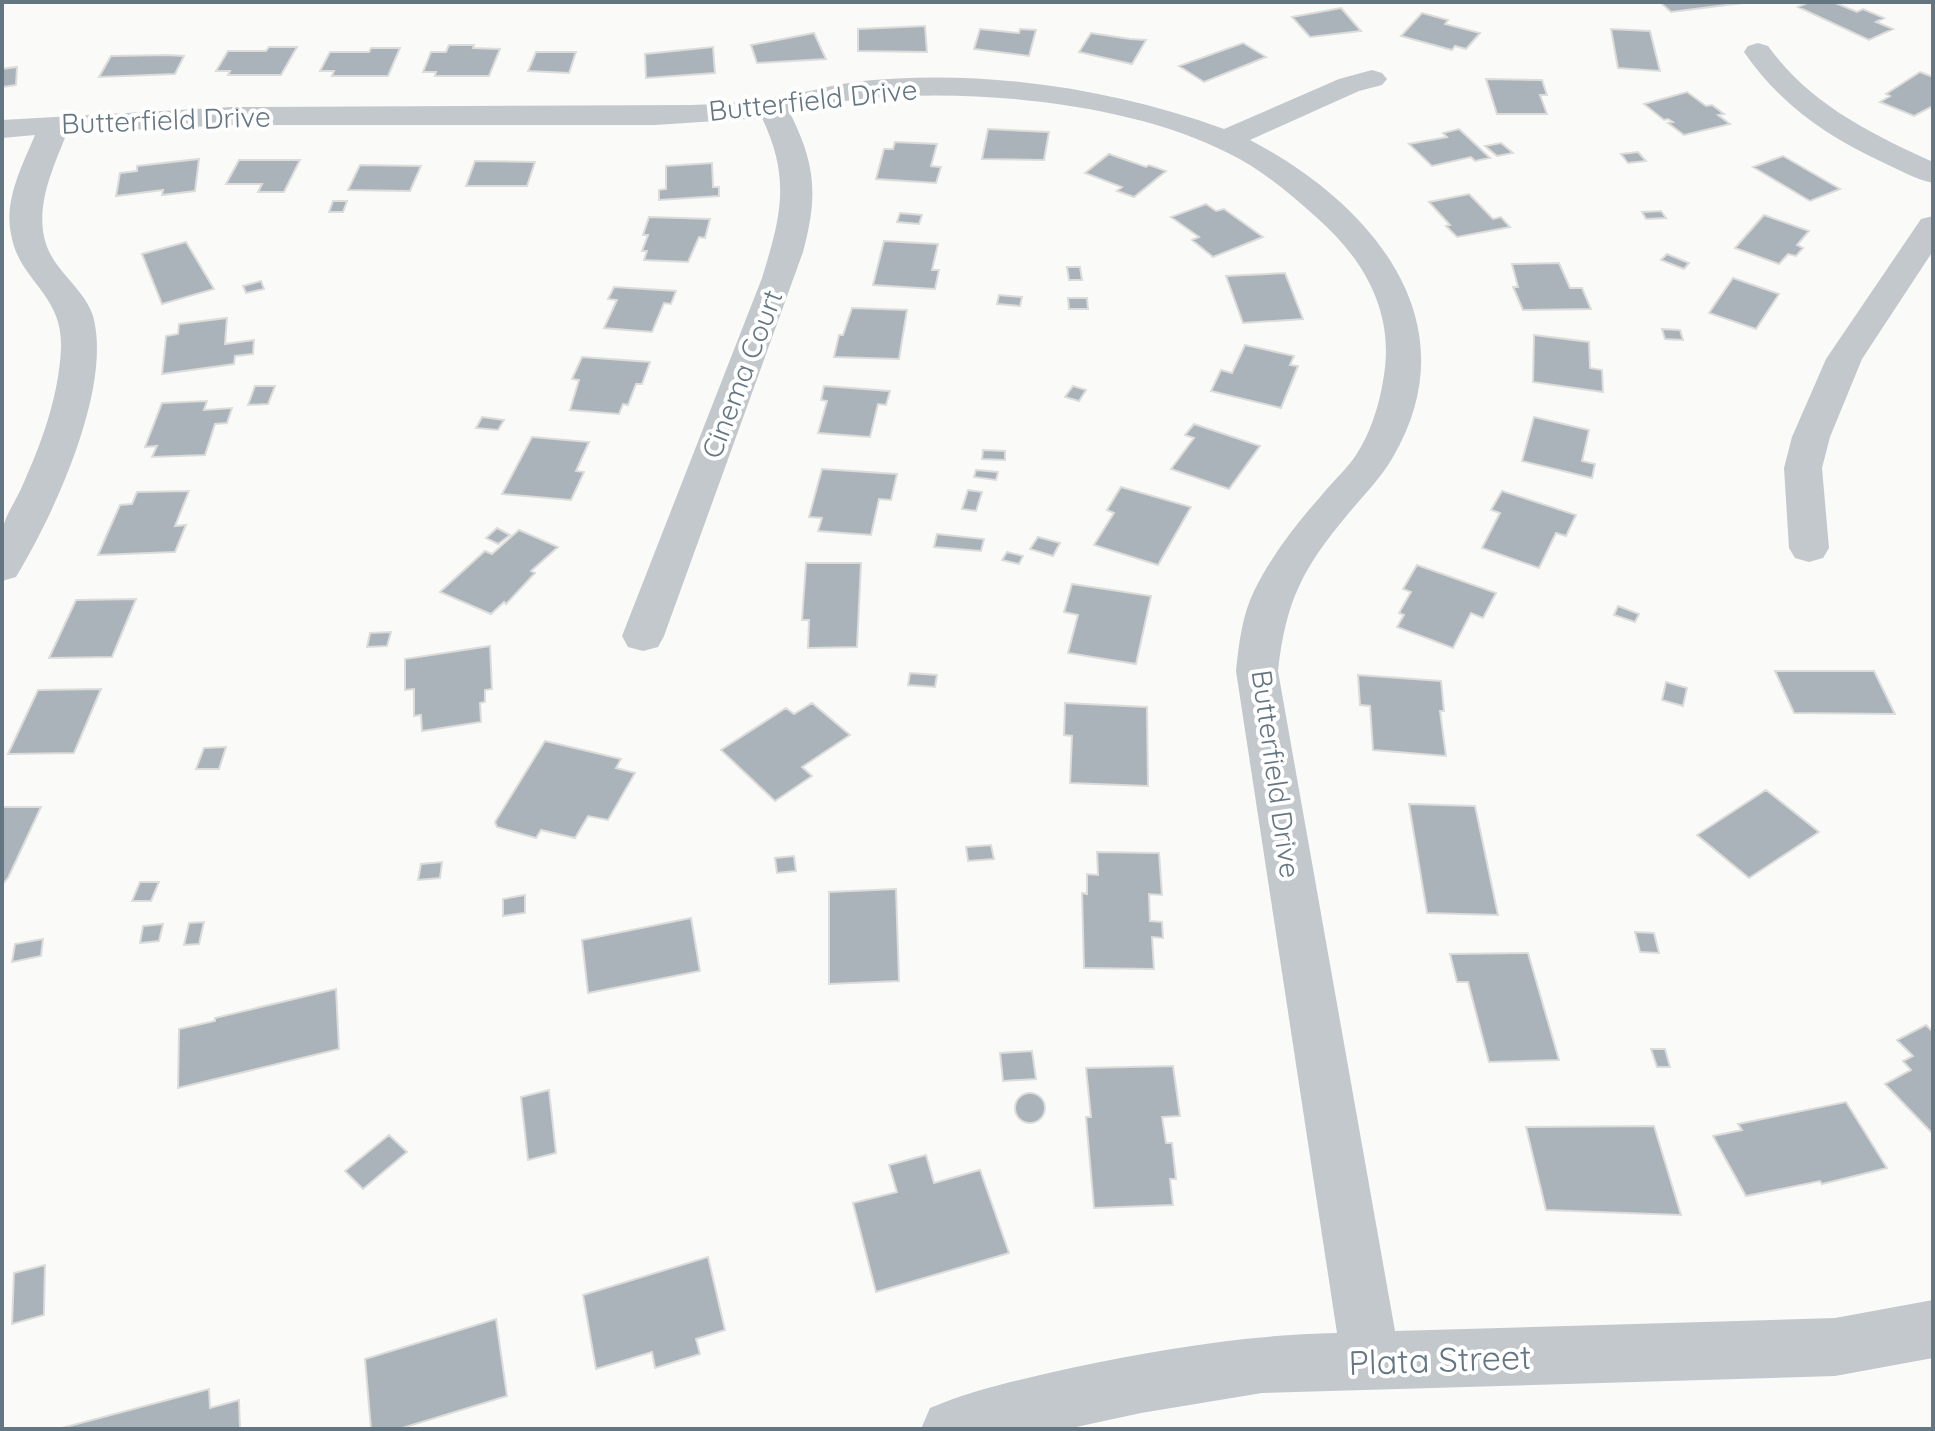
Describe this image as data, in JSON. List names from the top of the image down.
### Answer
{
  "streets": {
    "street": ["Butterfield Drive", "Cinema Court", "Plata Street"]
  },
  "crossings": [
    ["Butterfield Drive", "Cinema Court"],
    ["Butterfield Drive", "Plata Street"]
  ]
}
